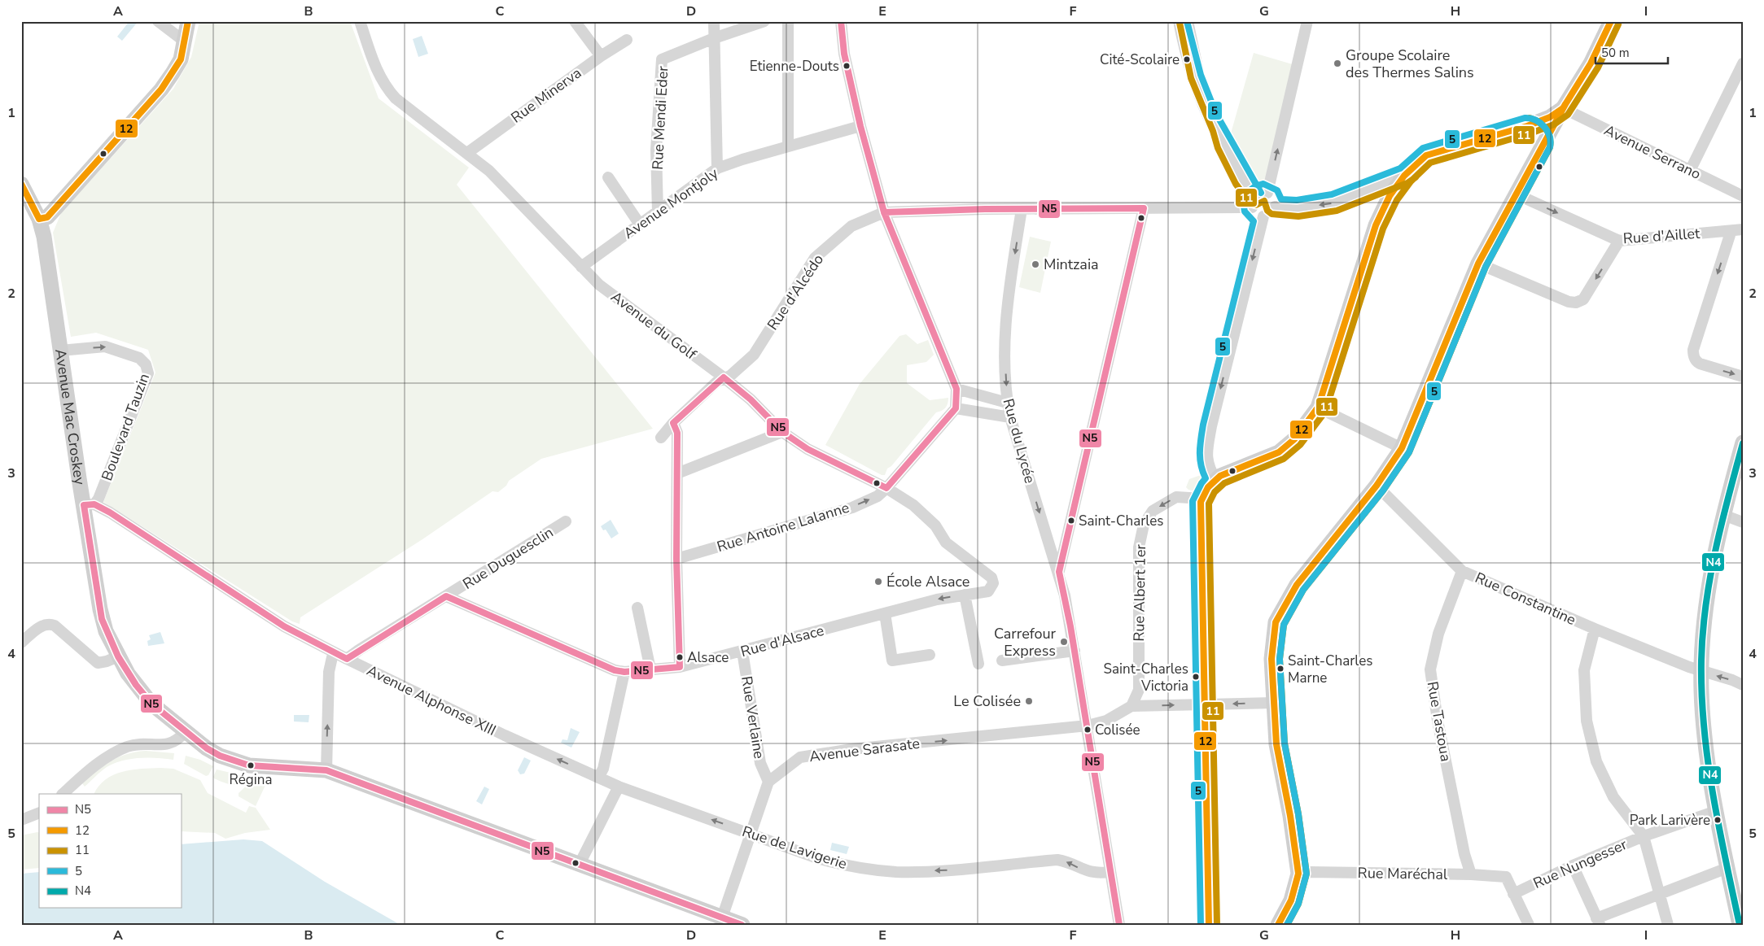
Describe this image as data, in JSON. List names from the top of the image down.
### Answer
{
  "streets": {
    "main road": ["Avenue Mac Croskey"],
    "street": [
      "Rue Minerva",
      "Rue Mendi Eder",
      "Avenue Serrano",
      "Avenue Montjoly",
      "Rue d'Aillet",
      "Rue d'Alcédo",
      "Avenue du Golf",
      "Boulevard Tauzin",
      "Rue du Lycée",
      "Rue Antoine Lalanne",
      "Rue Duguesclin",
      "Rue Albert 1er",
      "Rue Constantine",
      "Rue d'Alsace",
      "Avenue Alphonse XIII",
      "Rue Verlaine",
      "Rue Tastoua",
      "Avenue Sarasate",
      "Rue de Lavigerie",
      "Rue Nungesser",
      "Rue Maréchal"
    ]
  },
  "crossings": [
    ["Rue Minerva", "Avenue du Golf"],
    ["Rue Mendi Eder", "Avenue Montjoly"],
    ["Avenue Montjoly", "Avenue du Golf"],
    ["Rue d'Alcédo", "Avenue du Golf"],
    ["Rue d'Alcédo", "Rue du Lycée"],
    ["Avenue du Golf", "Rue Antoine Lalanne"],
    ["Avenue du Golf", "Rue d'Alsace"],
    ["Avenue Mac Croskey", "Boulevard Tauzin"],
    ["Avenue Mac Croskey", "Avenue Alphonse XIII"],
    ["Boulevard Tauzin", "Avenue Alphonse XIII"],
    ["Rue du Lycée", "Avenue Sarasate"],
    ["Rue du Lycée", "Rue de Lavigerie"],
    ["Rue Duguesclin", "Avenue Alphonse XIII"],
    ["Rue Constantine", "Rue Tastoua"],
    ["Rue d'Alsace", "Rue Verlaine"],
    ["Avenue Alphonse XIII", "Rue de Lavigerie"],
    ["Rue Verlaine", "Avenue Sarasate"],
    ["Rue Tastoua", "Rue Maréchal"],
    ["Rue Nungesser", "Rue Maréchal"]
  ],
  "one_way": [
    "Rue d'Aillet",
    "Avenue Alphonse XIII",
    "Avenue Sarasate",
    "Rue de Lavigerie"
  ],
  "places": [
    "Cité-Scolaire",
    "Groupe Scolaire des Thermes Salins",
    "Etienne-Douts",
    "Mintzaia",
    "Saint-Charles",
    "École Alsace",
    "Carrefour Express",
    "Alsace",
    "Saint-Charles Marne",
    "Saint-Charles Victoria",
    "Le Colisée",
    "Colisée",
    "Régina",
    "Park Larivère"
  ],
  "lines": [
    "transit line N5",
    "transit line 12",
    "transit line 5",
    "transit line 11",
    "transit line N4"
  ],
  "legend": [
    "N5",
    "12",
    "11",
    "5",
    "N4"
  ],
  "scale_bar": "50 m",
  "grid": {
    "columns": [
      "A",
      "B",
      "C",
      "D",
      "E",
      "F",
      "G",
      "H",
      "I"
    ],
    "rows": [
      "1",
      "2",
      "3",
      "4",
      "5"
    ]
  }
}
